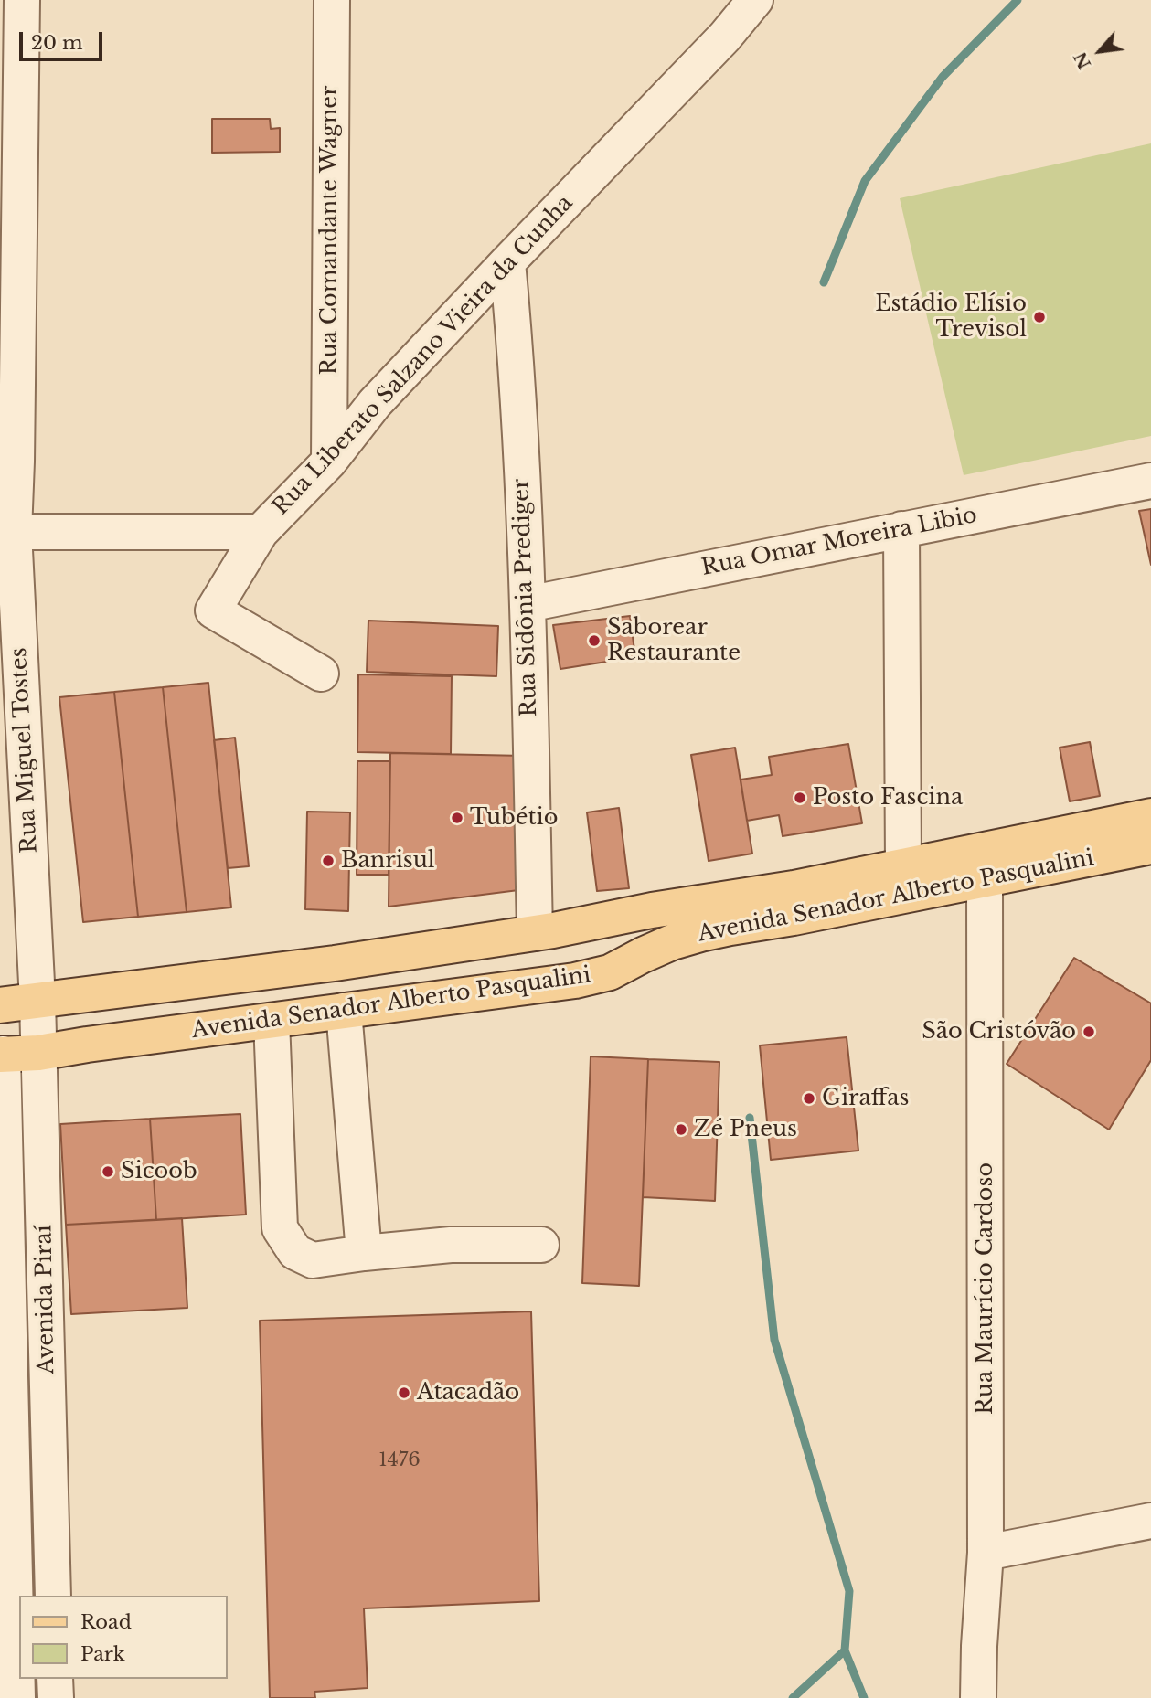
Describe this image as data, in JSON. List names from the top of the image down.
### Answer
{
  "streets": {
    "main road": ["Avenida Senador Alberto Pasqualini"],
    "street": [
      "Rua Comandante Wagner",
      "Rua Liberato Salzano Vieira da Cunha",
      "Rua Omar Moreira Libio",
      "Rua Sidônia Prediger",
      "Rua Miguel Tostes",
      "Rua Maurício Cardoso",
      "Avenida Piraí"
    ]
  },
  "crossings": [
    ["Rua Comandante Wagner", "Rua Liberato Salzano Vieira da Cunha"],
    ["Rua Liberato Salzano Vieira da Cunha", "Rua Sidônia Prediger"],
    ["Rua Liberato Salzano Vieira da Cunha", "Rua Miguel Tostes"],
    ["Rua Omar Moreira Libio", "Rua Sidônia Prediger"],
    ["Rua Sidônia Prediger", "Avenida Senador Alberto Pasqualini"],
    ["Rua Miguel Tostes", "Avenida Senador Alberto Pasqualini"],
    ["Rua Miguel Tostes", "Avenida Piraí"],
    ["Avenida Senador Alberto Pasqualini", "Rua Maurício Cardoso"],
    ["Avenida Senador Alberto Pasqualini", "Avenida Piraí"]
  ],
  "places": [
    "Estádio Elísio Trevisol",
    "Saborear Restaurante",
    "Posto Fascina",
    "Tubétio",
    "Banrisul",
    "São Cristóvão",
    "Giraffas",
    "Zé Pneus",
    "Sicoob",
    "Atacadão"
  ],
  "house_numbers": ["1476"],
  "legend": ["Road", "Park"],
  "scale_bar": "20 m",
  "north": "bottom left"
}
